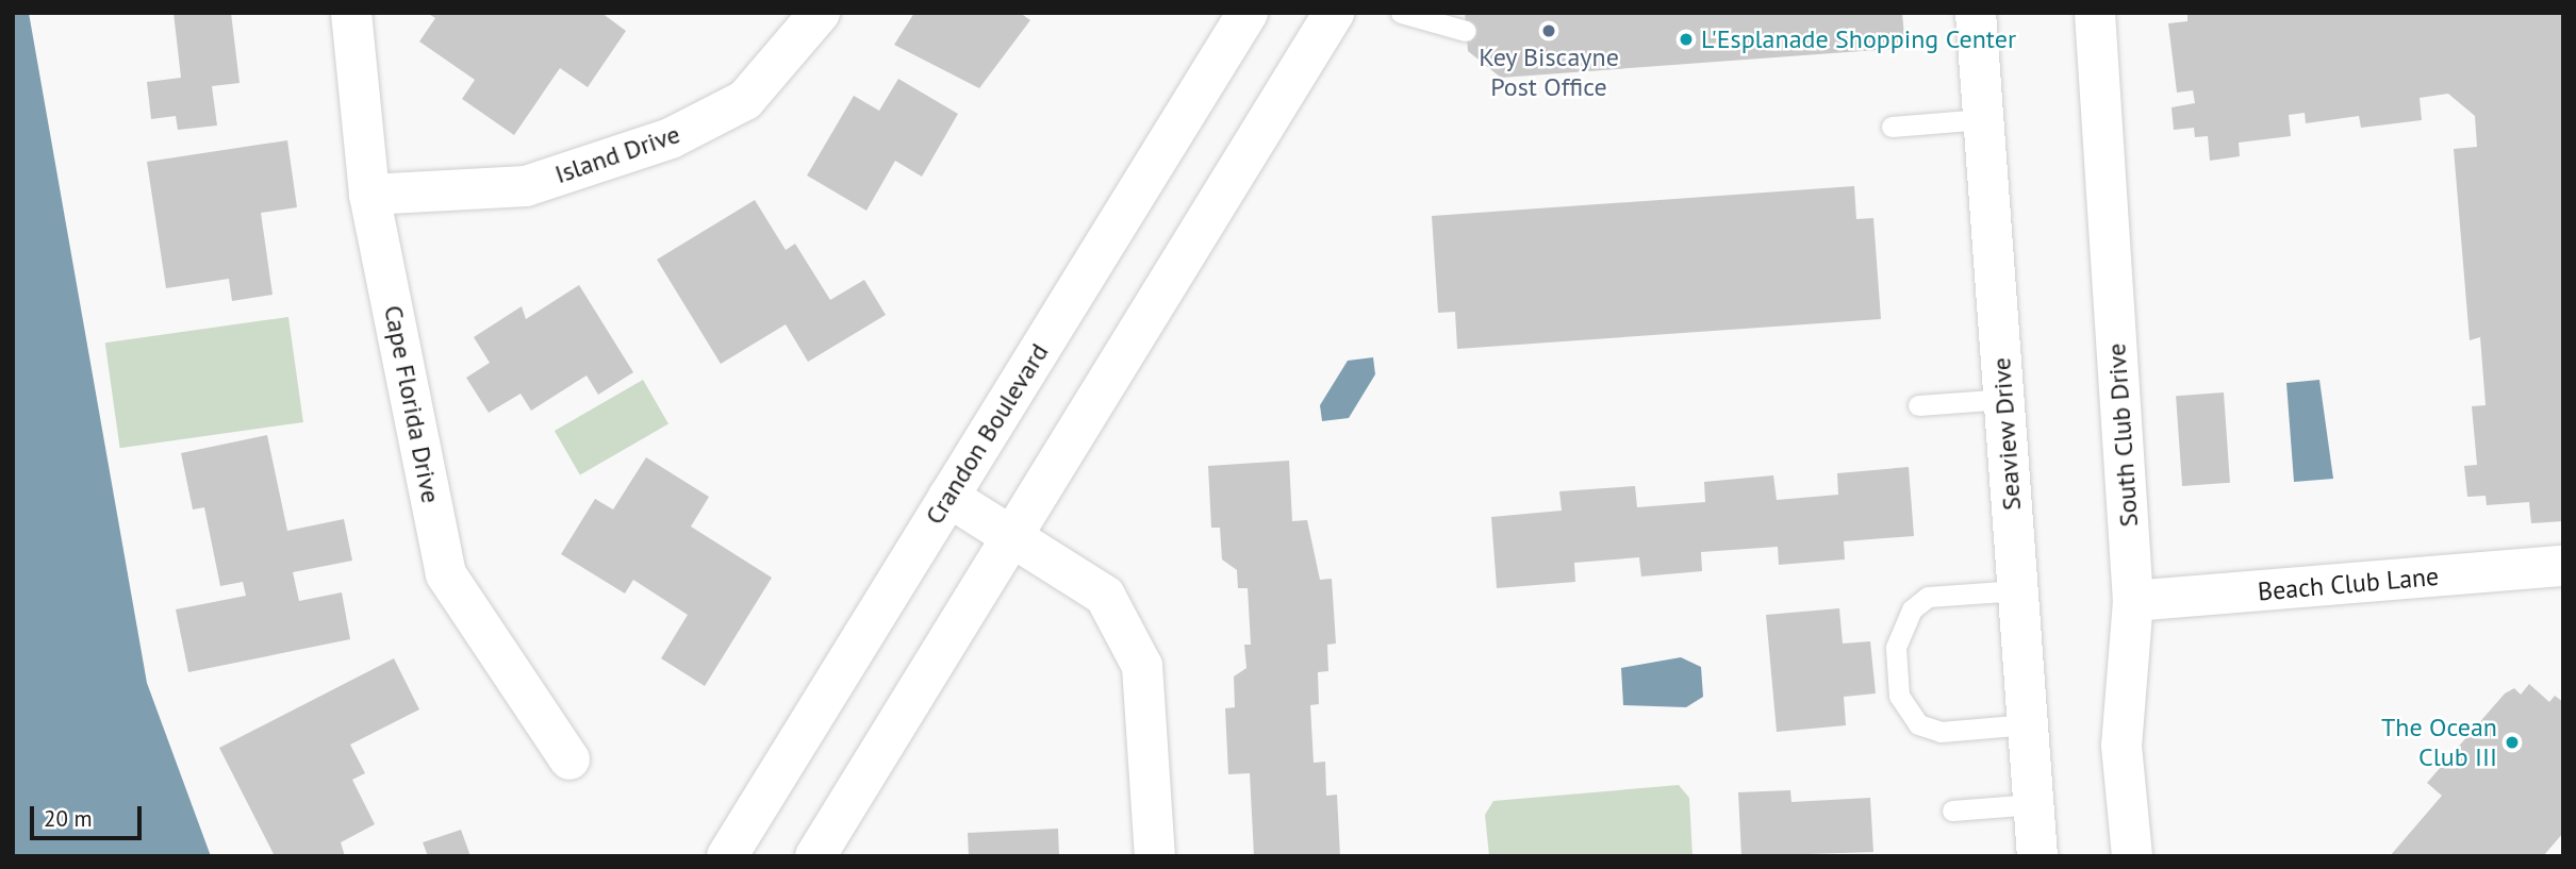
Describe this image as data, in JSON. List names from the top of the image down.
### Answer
{
  "streets": {
    "street": [
      "Island Drive",
      "Cape Florida Drive",
      "Crandon Boulevard",
      "Seaview Drive",
      "South Club Drive",
      "Beach Club Lane"
    ]
  },
  "crossings": [
    ["Island Drive", "Cape Florida Drive"],
    ["South Club Drive", "Beach Club Lane"]
  ],
  "places": ["Key Biscayne Post Office", "L'Esplanade Shopping Center", "The Ocean Club III"],
  "scale_bar": "20 m"
}
